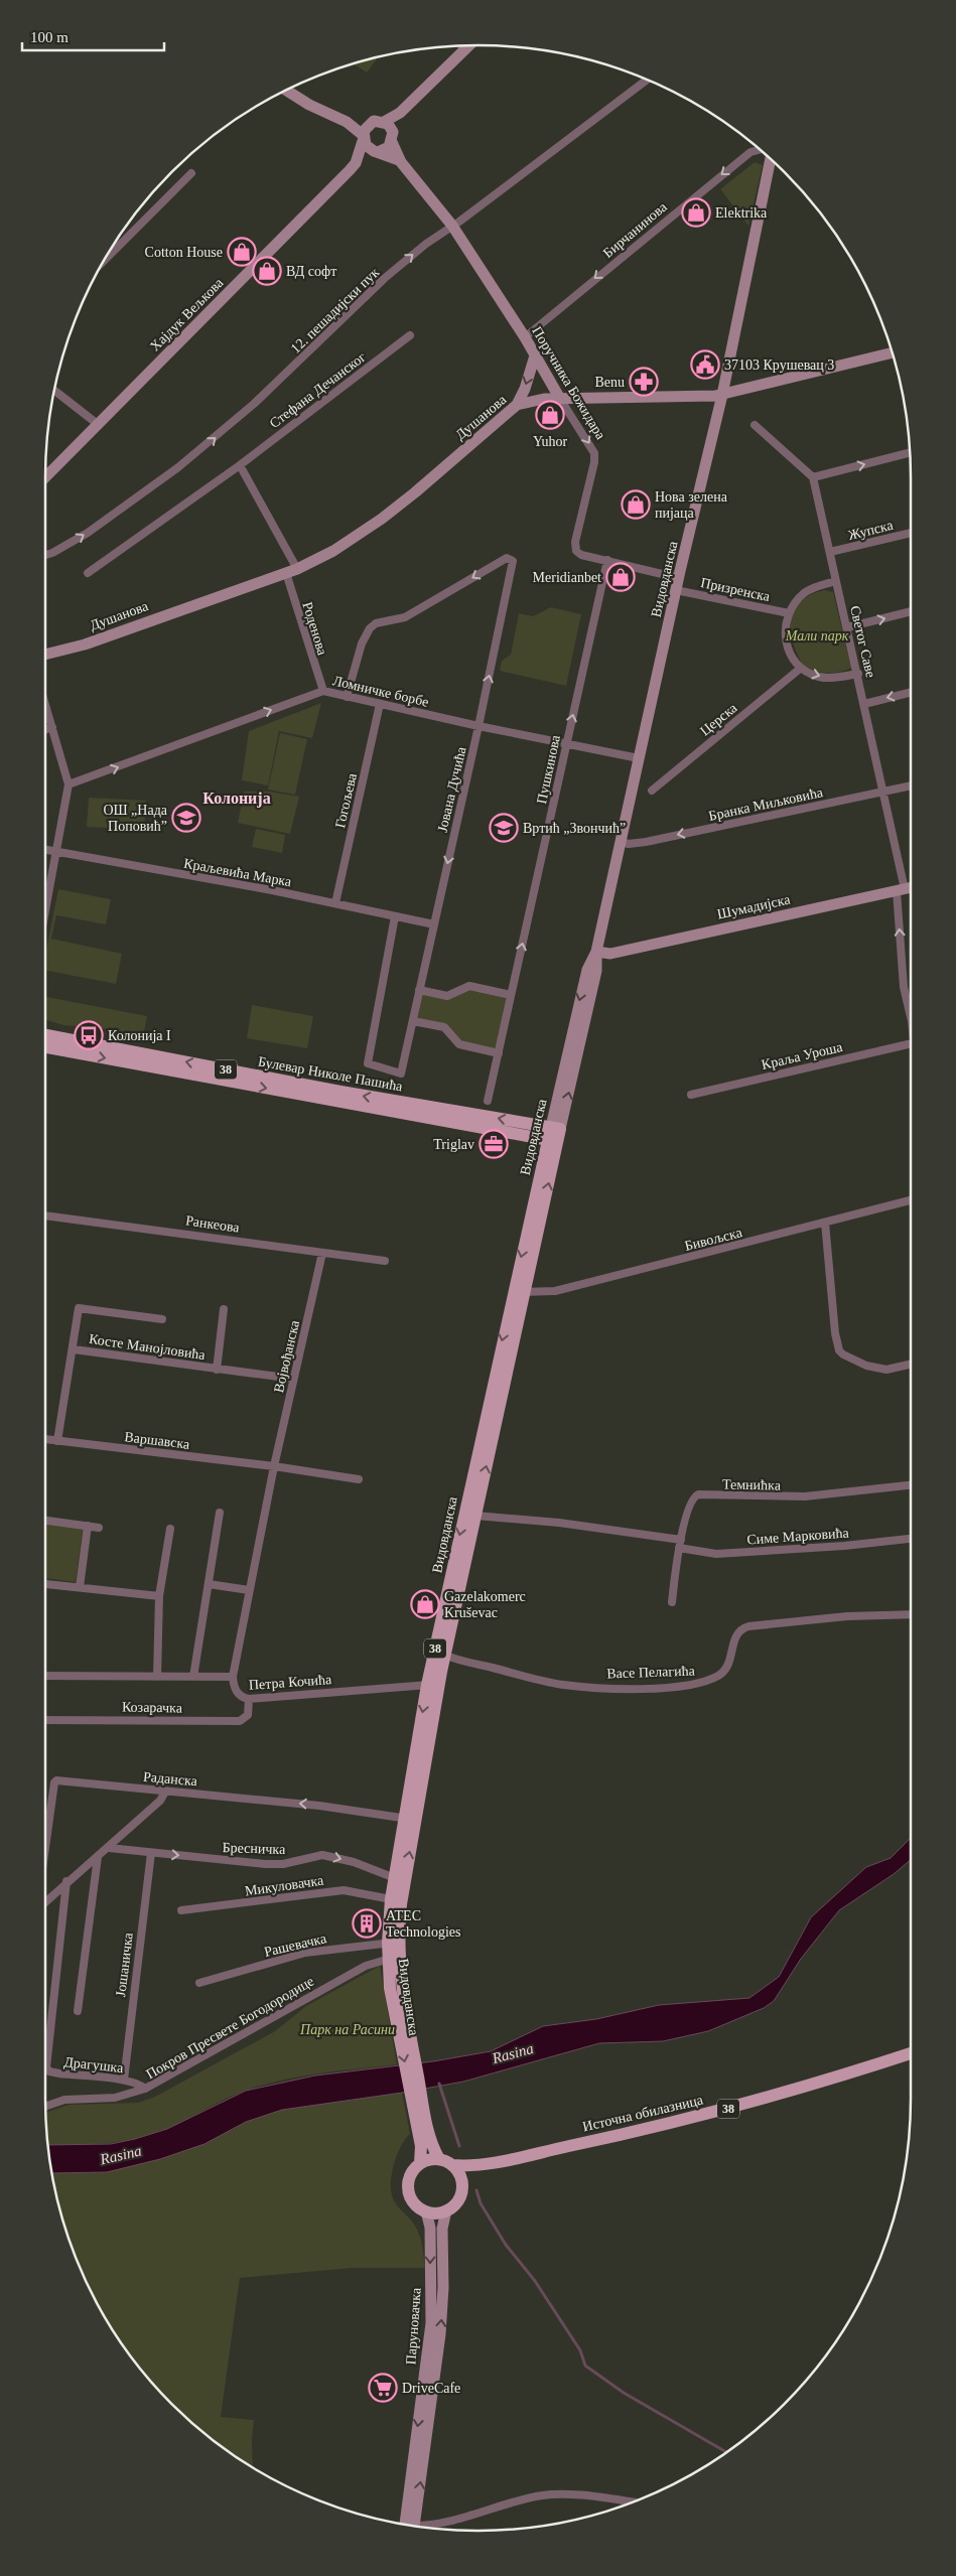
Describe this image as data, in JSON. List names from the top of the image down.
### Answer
{
  "streets": {
    "main road": [
      "Хајдук Вељкова",
      "Поручника Божидара",
      "Душанова",
      "Видовданска",
      "Шумадијска",
      "38",
      "Булевар Николе Пашића",
      "Источна обилазница",
      "Паруновачка"
    ],
    "street": [
      "Бирчанинова",
      "12. пешадијски пук",
      "Стефана Дечанског",
      "Жупска",
      "Призренска",
      "Роденова",
      "Светог Саве",
      "Ломничке борбе",
      "Церска",
      "Пушкинова",
      "Јована Дучића",
      "Гогољева",
      "Бранка Миљковића",
      "Краљевића Марка",
      "Краља Уроша",
      "Ранкеова",
      "Бивољска",
      "Косте Манојловића",
      "Војвођанска",
      "Варшавска",
      "Темнићка",
      "Симе Марковића",
      "Васе Пелагића",
      "Петра Кочића",
      "Козарачка",
      "Раданска",
      "Бресничка",
      "Микуловачка",
      "Рашевачка",
      "Јошаничка",
      "Покров Пресвете Богодородице",
      "Драгушка"
    ]
  },
  "crossings": [
    ["Бирчанинова", "Поручника Божидара"],
    ["12. пешадијски пук", "Поручника Божидара"],
    ["Хајдук Вељкова", "Поручника Божидара"],
    ["Поручника Божидара", "Душанова"],
    ["Поручника Божидара", "Видовданска"],
    ["Поручника Божидара", "Пушкинова"],
    ["Душанова", "Видовданска"],
    ["Душанова", "Роденова"],
    ["Жупска", "Светог Саве"],
    ["Видовданска", "Призренска"],
    ["Видовданска", "Ломничке борбе"],
    ["Видовданска", "Бранка Миљковића"],
    ["Видовданска", "Шумадијска"],
    ["Видовданска", "38"],
    ["Видовданска", "Булевар Николе Пашића"],
    ["Видовданска", "Бивољска"],
    ["Видовданска", "Симе Марковића"],
    ["Видовданска", "Васе Пелагића"],
    ["Видовданска", "Петра Кочића"],
    ["Видовданска", "Раданска"],
    ["Видовданска", "Бресничка"],
    ["Видовданска", "Микуловачка"],
    ["Видовданска", "Рашевачка"],
    ["Видовданска", "Покров Пресвете Богодородице"],
    ["Роденова", "Ломничке борбе"],
    ["Светог Саве", "Бранка Миљковића"],
    ["Светог Саве", "Шумадијска"],
    ["Ломничке борбе", "Пушкинова"],
    ["Ломничке борбе", "Јована Дучића"],
    ["Ломничке борбе", "Гогољева"],
    ["Јована Дучића", "Краљевића Марка"],
    ["Гогољева", "Краљевића Марка"],
    ["38", "Источна обилазница"],
    ["38", "Паруновачка"],
    ["Ранкеова", "Војвођанска"],
    ["Косте Манојловића", "Војвођанска"],
    ["Косте Манојловића", "Варшавска"],
    ["Војвођанска", "Варшавска"],
    ["Војвођанска", "Петра Кочића"],
    ["Темнићка", "Симе Марковића"],
    ["Петра Кочића", "Козарачка"],
    ["Бресничка", "Јошаничка"],
    ["Јошаничка", "Драгушка"],
    ["Покров Пресвете Богодородице", "Драгушка"],
    ["Источна обилазница", "Паруновачка"]
  ],
  "one_way": [
    "Бирчанинова",
    "12. пешадијски пук",
    "Ломничке борбе",
    "Пушкинова",
    "Бранка Миљковића",
    "Раданска",
    "Бресничка"
  ],
  "districts": ["Колонија"],
  "water": ["Rasina"],
  "parks": ["Мали парк", "Парк на Расини"],
  "places": {
    "shop": [
      "Elektrika",
      "Cotton House",
      "ВД софт",
      "Yuhor",
      "Нова зелена пијаца",
      "Meridianbet",
      "Gazelakomerc Kruševac"
    ],
    "public building": ["37103 Крушевац 3"],
    "pharmacy": ["Benu"],
    "school or university": ["ОШ „Нада Поповић”", "Вртић „Звончић”"],
    "bus stop": ["Колонија I"],
    "office": ["Triglav"],
    "building": ["ATEC Technologies"],
    "supermarket": ["DriveCafe"]
  },
  "scale_bar": "100 m"
}
